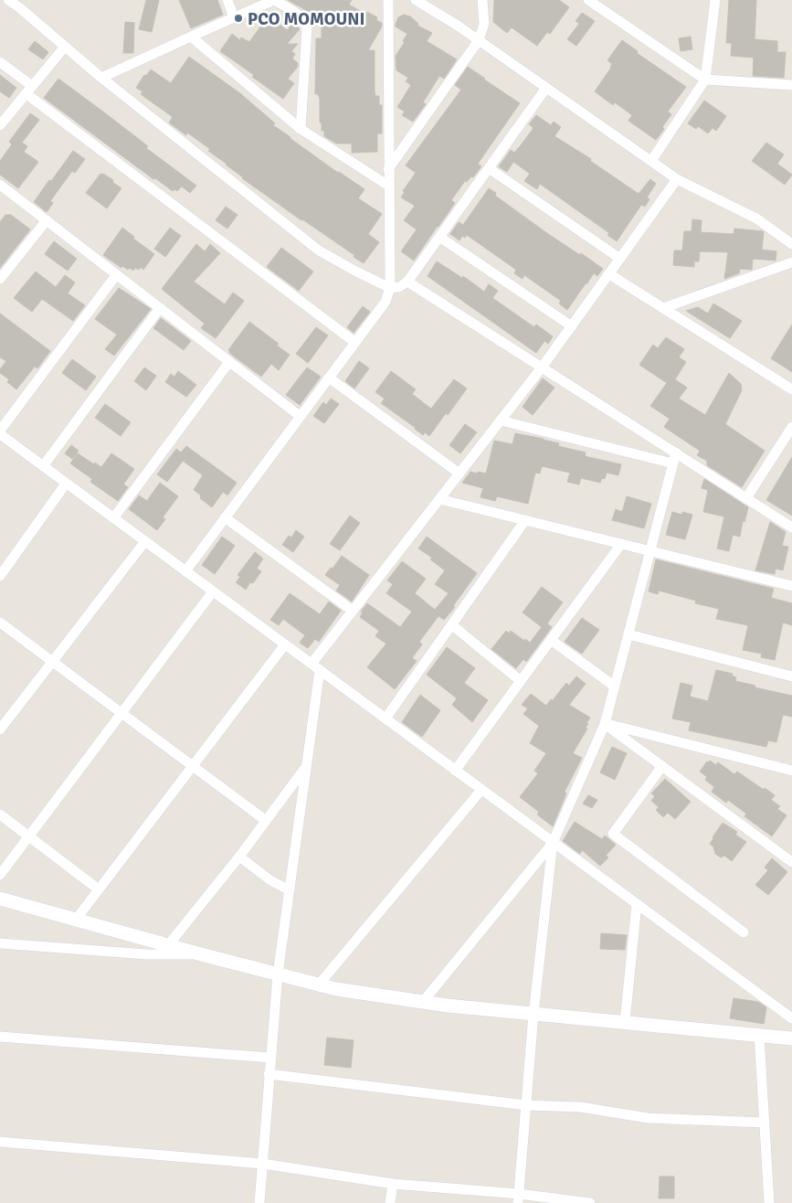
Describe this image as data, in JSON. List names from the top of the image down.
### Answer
{
  "places": ["PCO MOMOUNI"]
}
